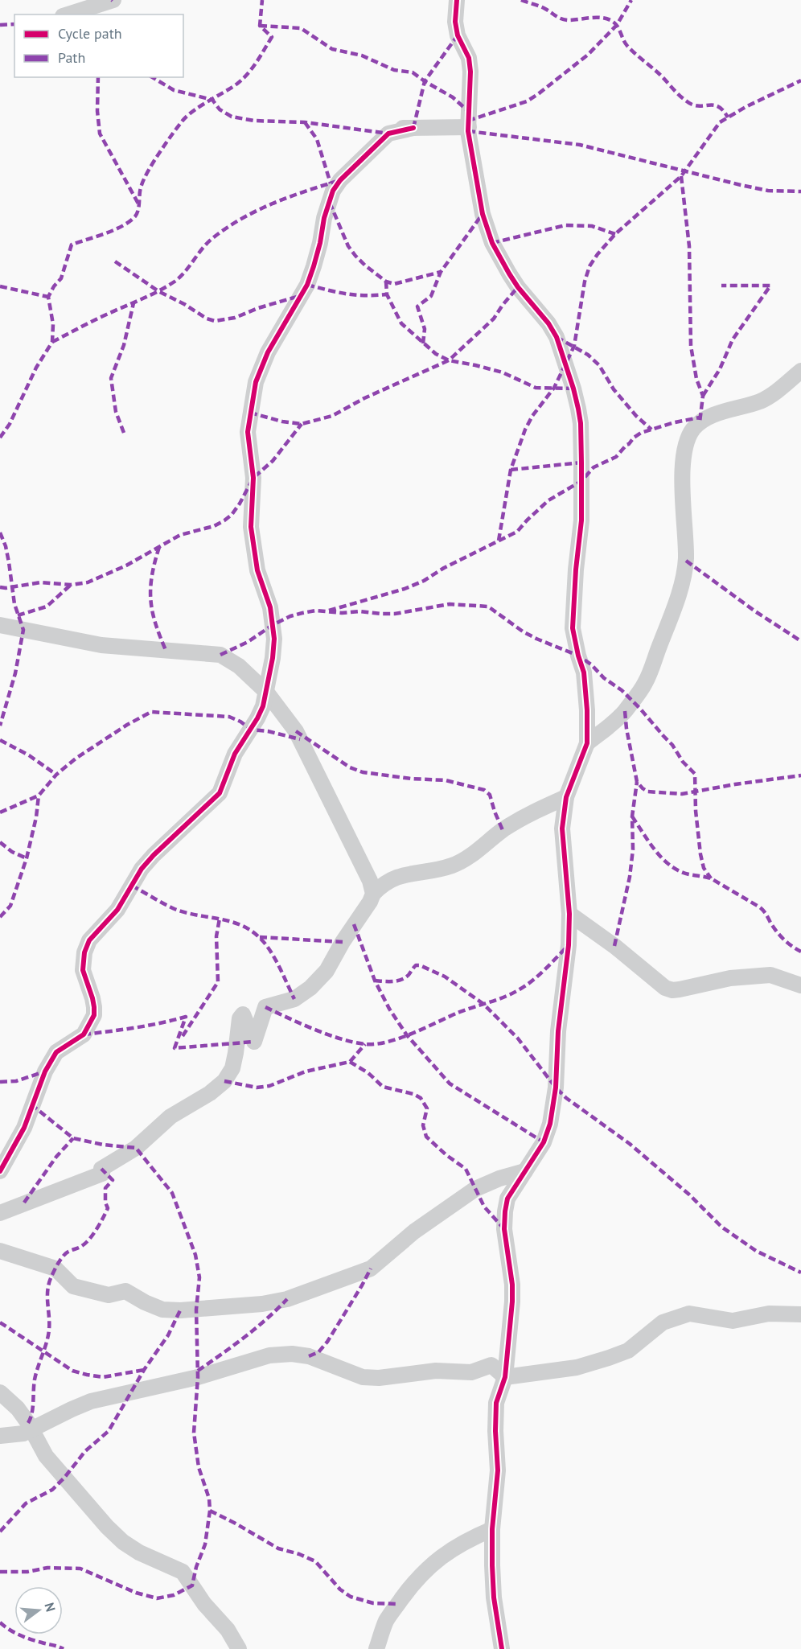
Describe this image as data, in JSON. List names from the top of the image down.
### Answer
{
  "legend": ["Cycle path", "Path"],
  "north": "right"
}
